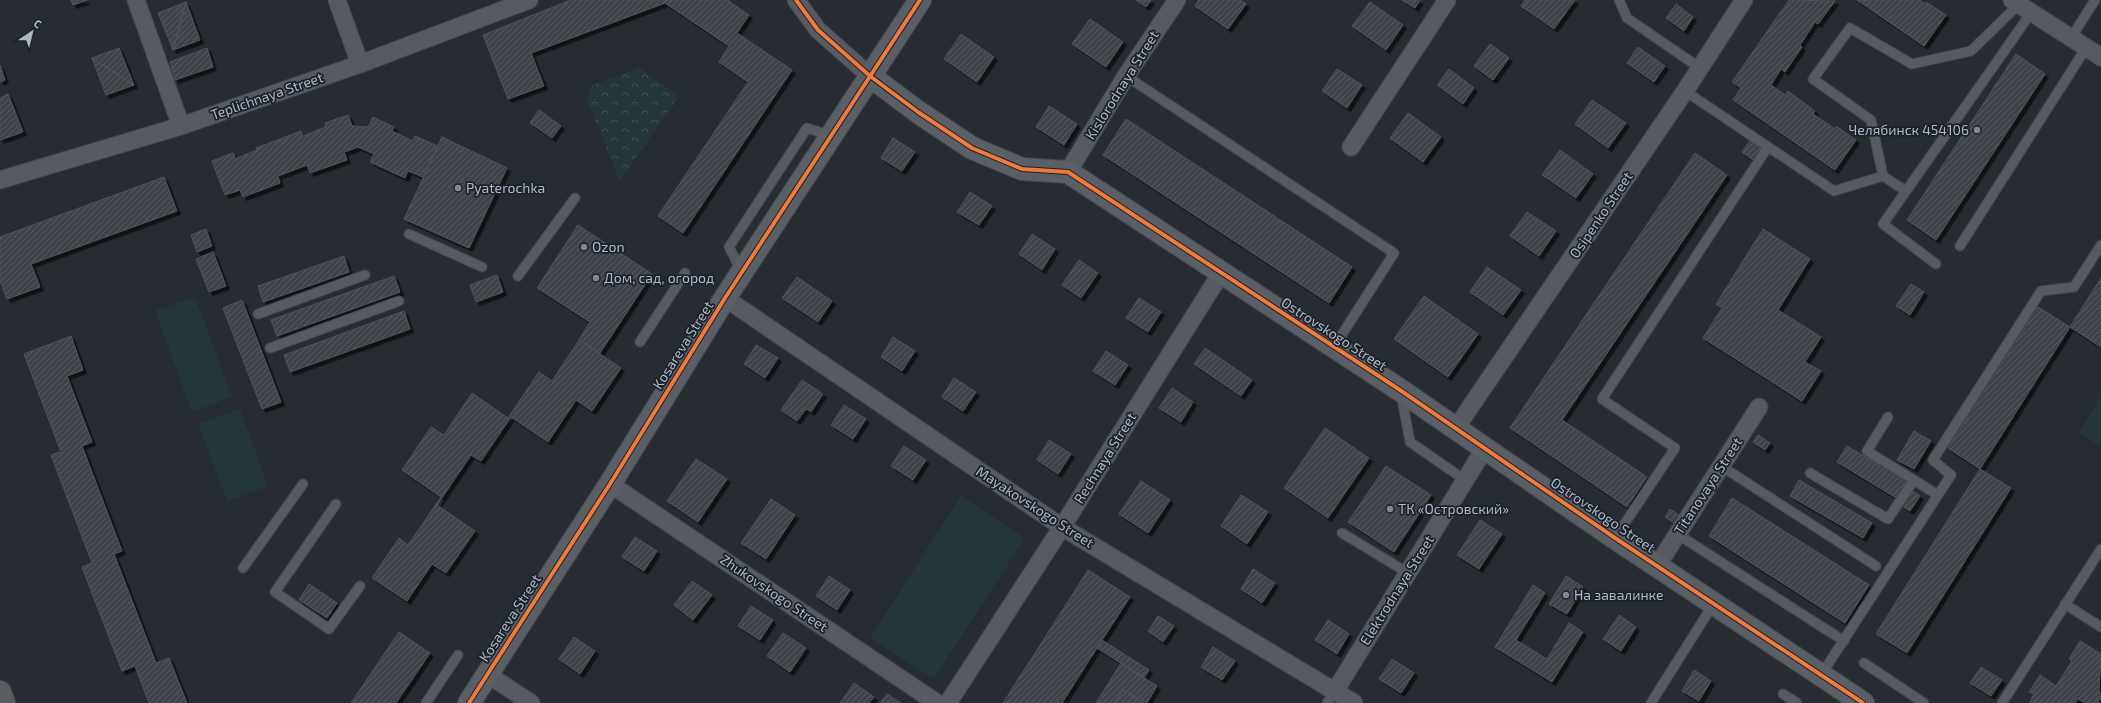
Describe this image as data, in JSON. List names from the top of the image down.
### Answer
{
  "streets": {
    "street": [
      "Kislorodnaya Street",
      "Teplichnaya Street",
      "Osipenko Street",
      "Ostrovskogo Street",
      "Kosareva Street",
      "Rechnaya Street",
      "Titanovaya Street",
      "Mayakovskogo Street",
      "Elektrodnaya Street",
      "Zhukovskogo Street"
    ]
  },
  "crossings": [
    ["Kislorodnaya Street", "Ostrovskogo Street"],
    ["Osipenko Street", "Ostrovskogo Street"],
    ["Ostrovskogo Street", "Rechnaya Street"],
    ["Ostrovskogo Street", "Titanovaya Street"],
    ["Ostrovskogo Street", "Elektrodnaya Street"],
    ["Kosareva Street", "Mayakovskogo Street"],
    ["Kosareva Street", "Zhukovskogo Street"],
    ["Rechnaya Street", "Mayakovskogo Street"],
    ["Mayakovskogo Street", "Elektrodnaya Street"]
  ],
  "places": [
    "Челябинск 454106",
    "Pyaterochka",
    "Ozon",
    "Дом, сад, огород",
    "ТК «Островский»",
    "На завалинке"
  ],
  "north": "top right"
}
